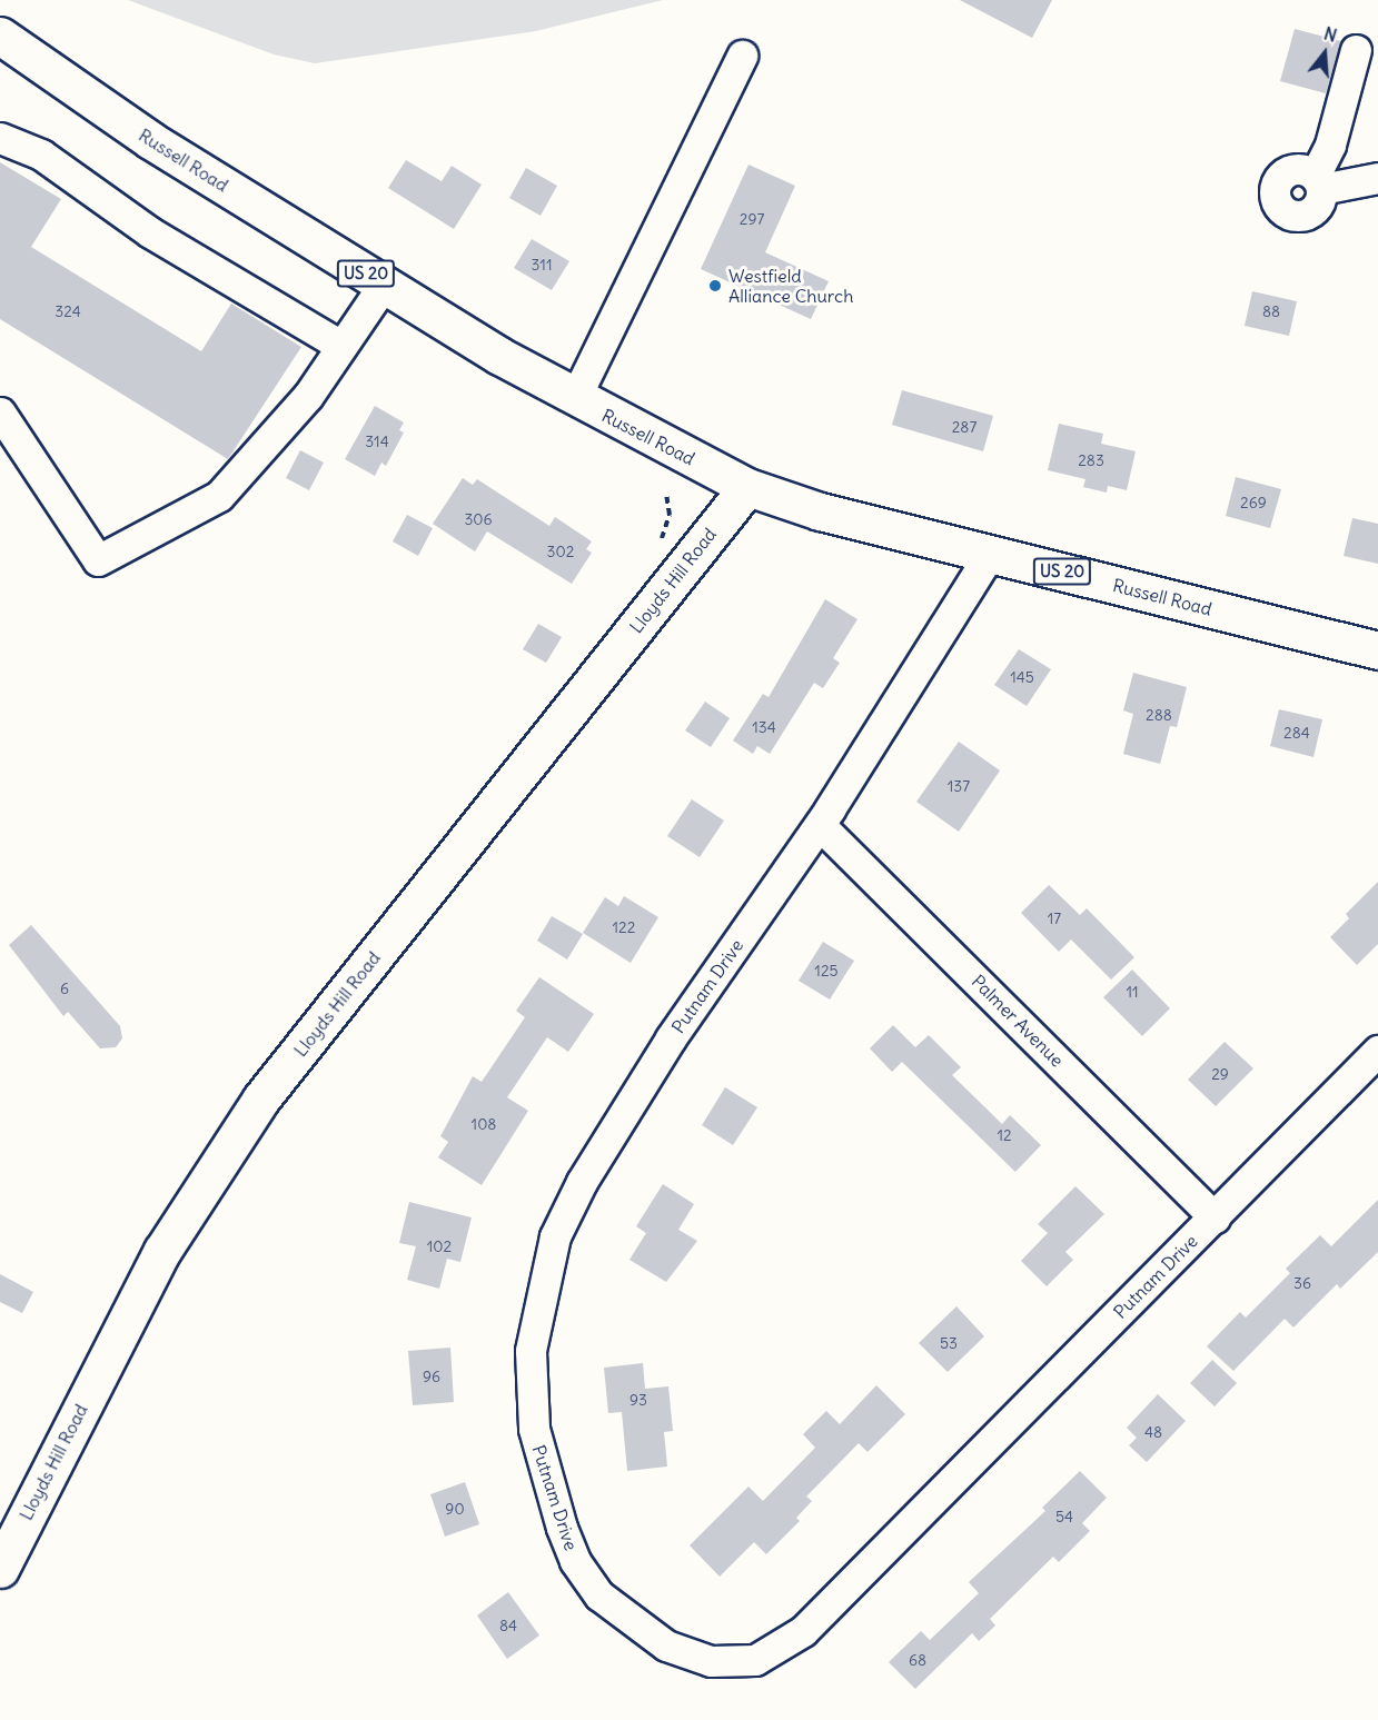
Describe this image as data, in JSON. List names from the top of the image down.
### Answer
{
  "streets": {
    "main road": ["Russell Road", "US 20", "Lloyds Hill Road"],
    "street": ["Putnam Drive", "Palmer Avenue"]
  },
  "crossings": [
    ["Russell Road", "Lloyds Hill Road"],
    ["Russell Road", "Putnam Drive"],
    ["Putnam Drive", "Palmer Avenue"]
  ],
  "places": ["Westfield Alliance Church"],
  "house_numbers": [
    "297",
    "311",
    "324",
    "88",
    "287",
    "314",
    "283",
    "269",
    "306",
    "302",
    "145",
    "288",
    "134",
    "284",
    "137",
    "17",
    "122",
    "125",
    "6",
    "11",
    "29",
    "108",
    "12",
    "102",
    "36",
    "53",
    "96",
    "93",
    "48",
    "90",
    "54",
    "84",
    "68"
  ],
  "north": "top"
}
